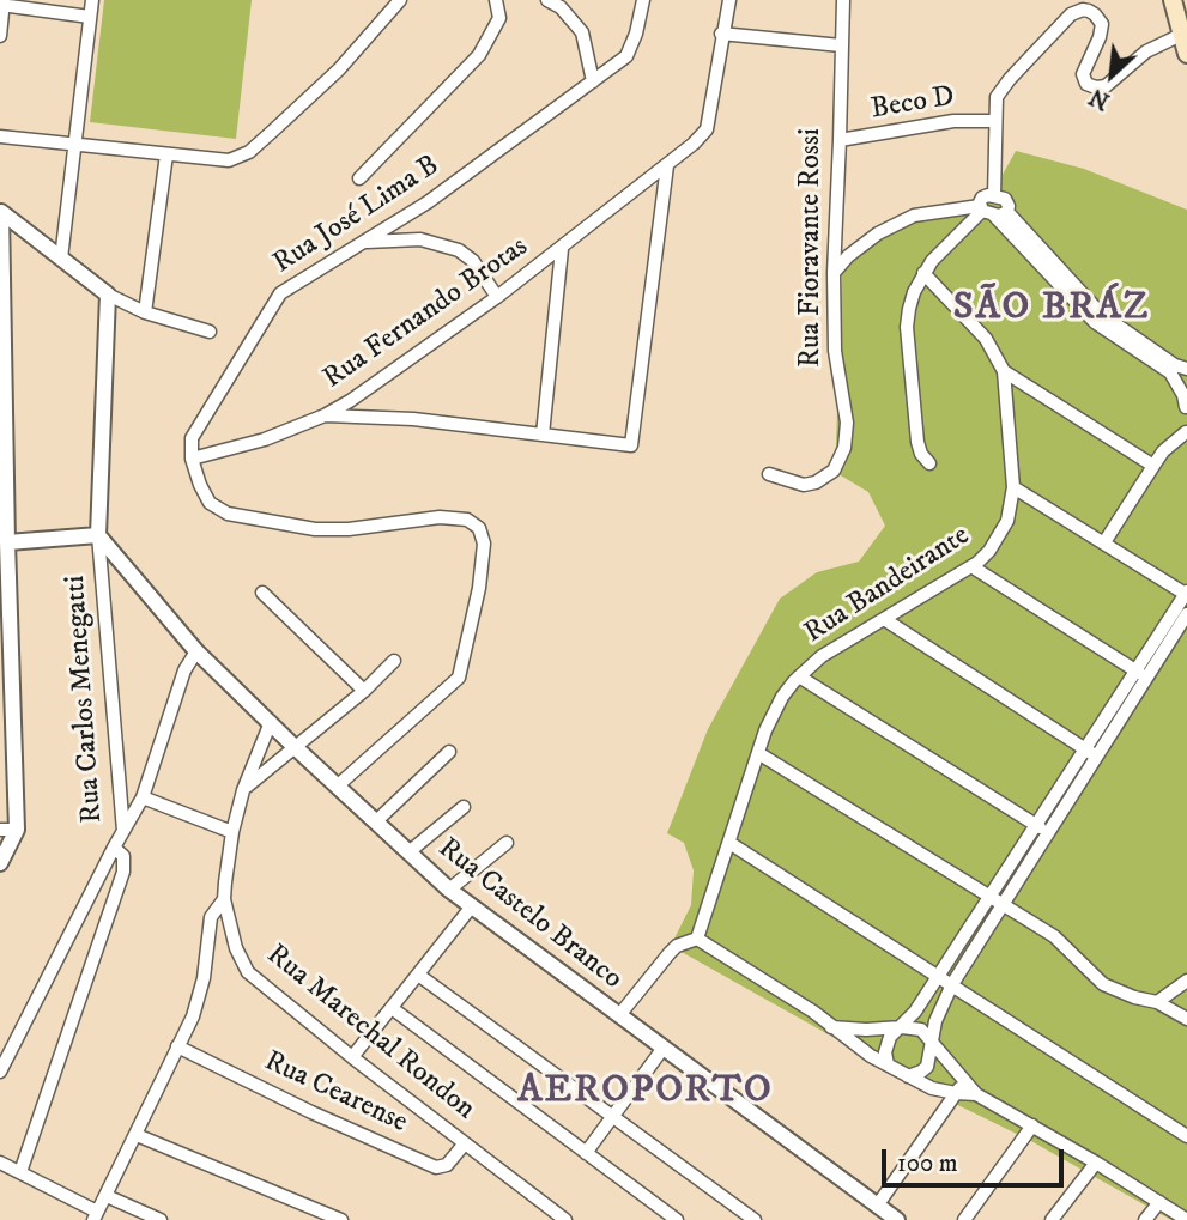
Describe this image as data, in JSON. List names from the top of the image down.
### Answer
{
  "streets": {
    "street": [
      "Beco D",
      "Rua José Lima B",
      "Rua Fioravante Rossi",
      "Rua Fernando Brotas",
      "Rua Bandeirante",
      "Rua Carlos Menegatti",
      "Rua Castelo Branco",
      "Rua Marechal Rondon",
      "Rua Cearense"
    ]
  },
  "crossings": [
    ["Beco D", "Rua Fioravante Rossi"],
    ["Rua José Lima B", "Rua Fernando Brotas"],
    ["Rua Carlos Menegatti", "Rua Castelo Branco"],
    ["Rua Castelo Branco", "Rua Marechal Rondon"],
    ["Rua Marechal Rondon", "Rua Cearense"]
  ],
  "districts": ["SÃO BRÁZ", "AEROPORTO"],
  "scale_bar": "100 m",
  "north": "bottom left"
}
